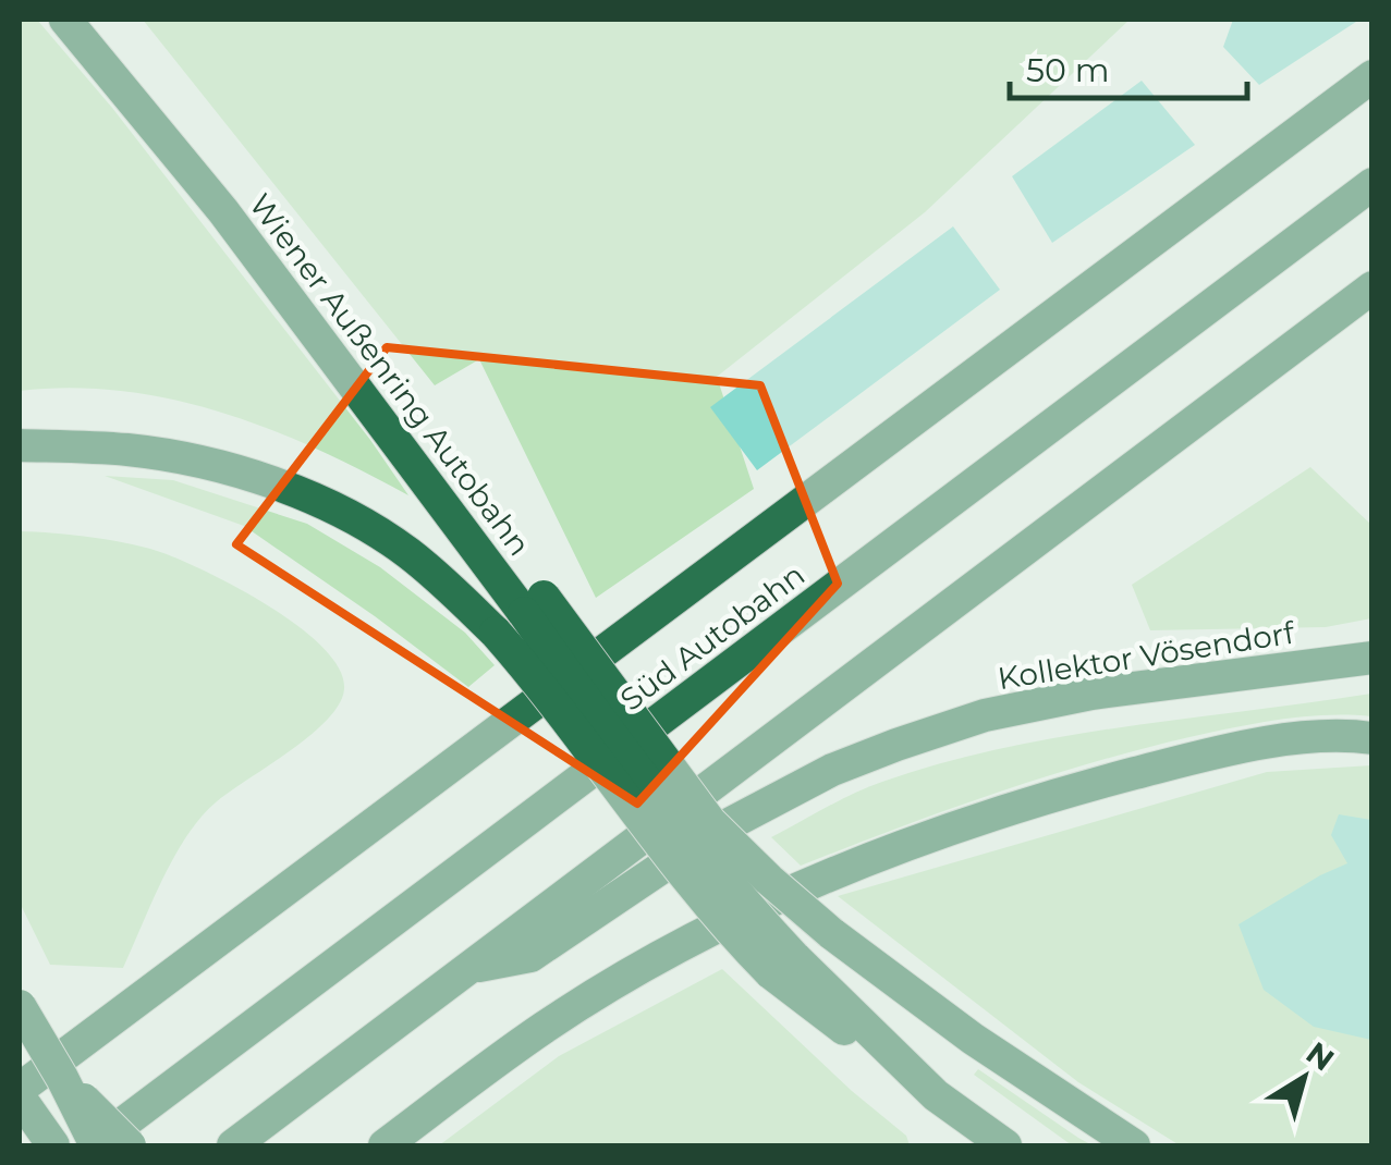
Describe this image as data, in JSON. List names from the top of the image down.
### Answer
{
  "streets": {
    "highway": ["Wiener Außenring Autobahn", "Süd Autobahn", "Kollektor Vösendorf"]
  },
  "scale_bar": "50 m",
  "north": "top right"
}
